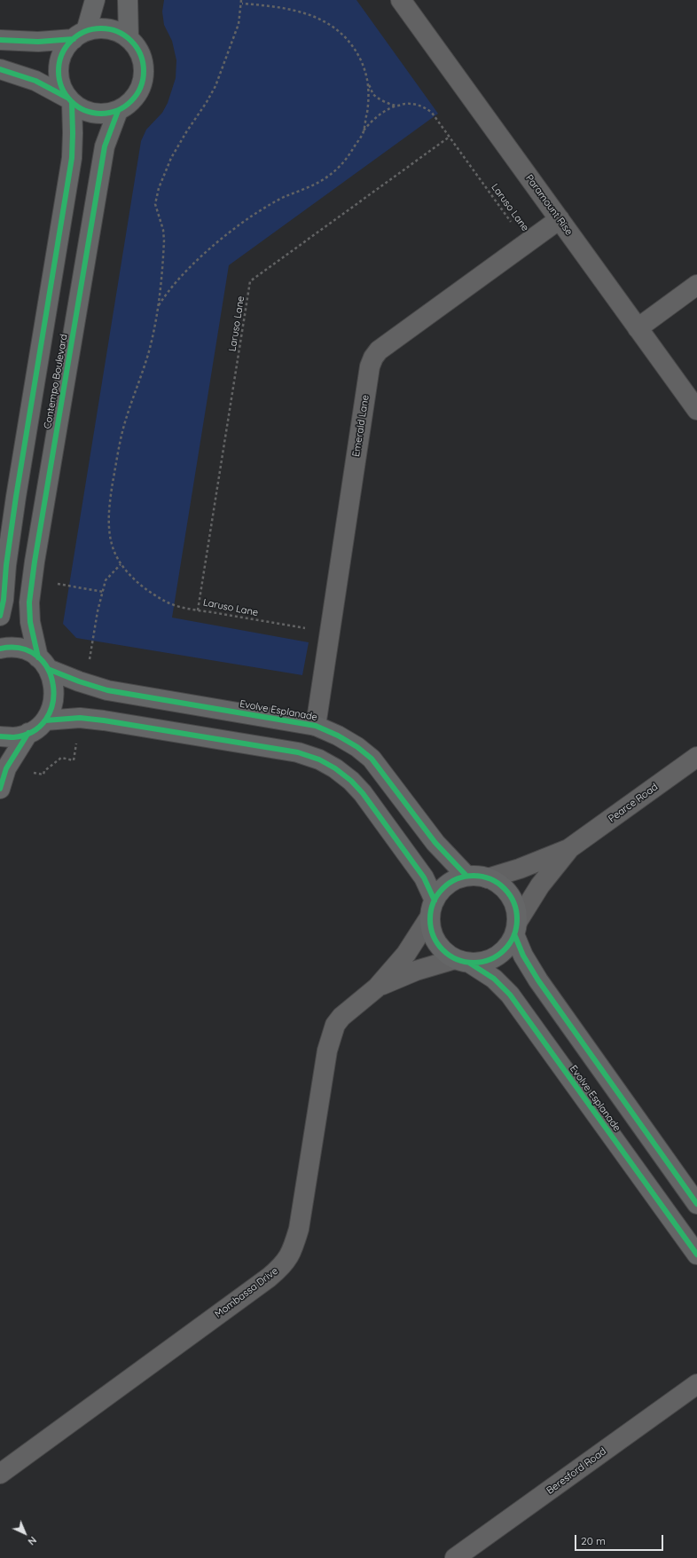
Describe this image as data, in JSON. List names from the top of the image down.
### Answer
{
  "streets": {
    "street": [
      "Paramount Rise",
      "Contempo Boulevard",
      "Emerald Lane",
      "Evolve Esplanade",
      "Pearce Road",
      "Mombassa Drive",
      "Beresford Road"
    ],
    "path": ["Laruso Lane"]
  },
  "crossings": [
    ["Paramount Rise", "Emerald Lane"],
    ["Laruso Lane", "Emerald Lane"],
    ["Contempo Boulevard", "Evolve Esplanade"],
    ["Emerald Lane", "Evolve Esplanade"],
    ["Evolve Esplanade", "Pearce Road"],
    ["Evolve Esplanade", "Mombassa Drive"],
    ["Pearce Road", "Mombassa Drive"]
  ],
  "scale_bar": "20 m",
  "north": "bottom right"
}
